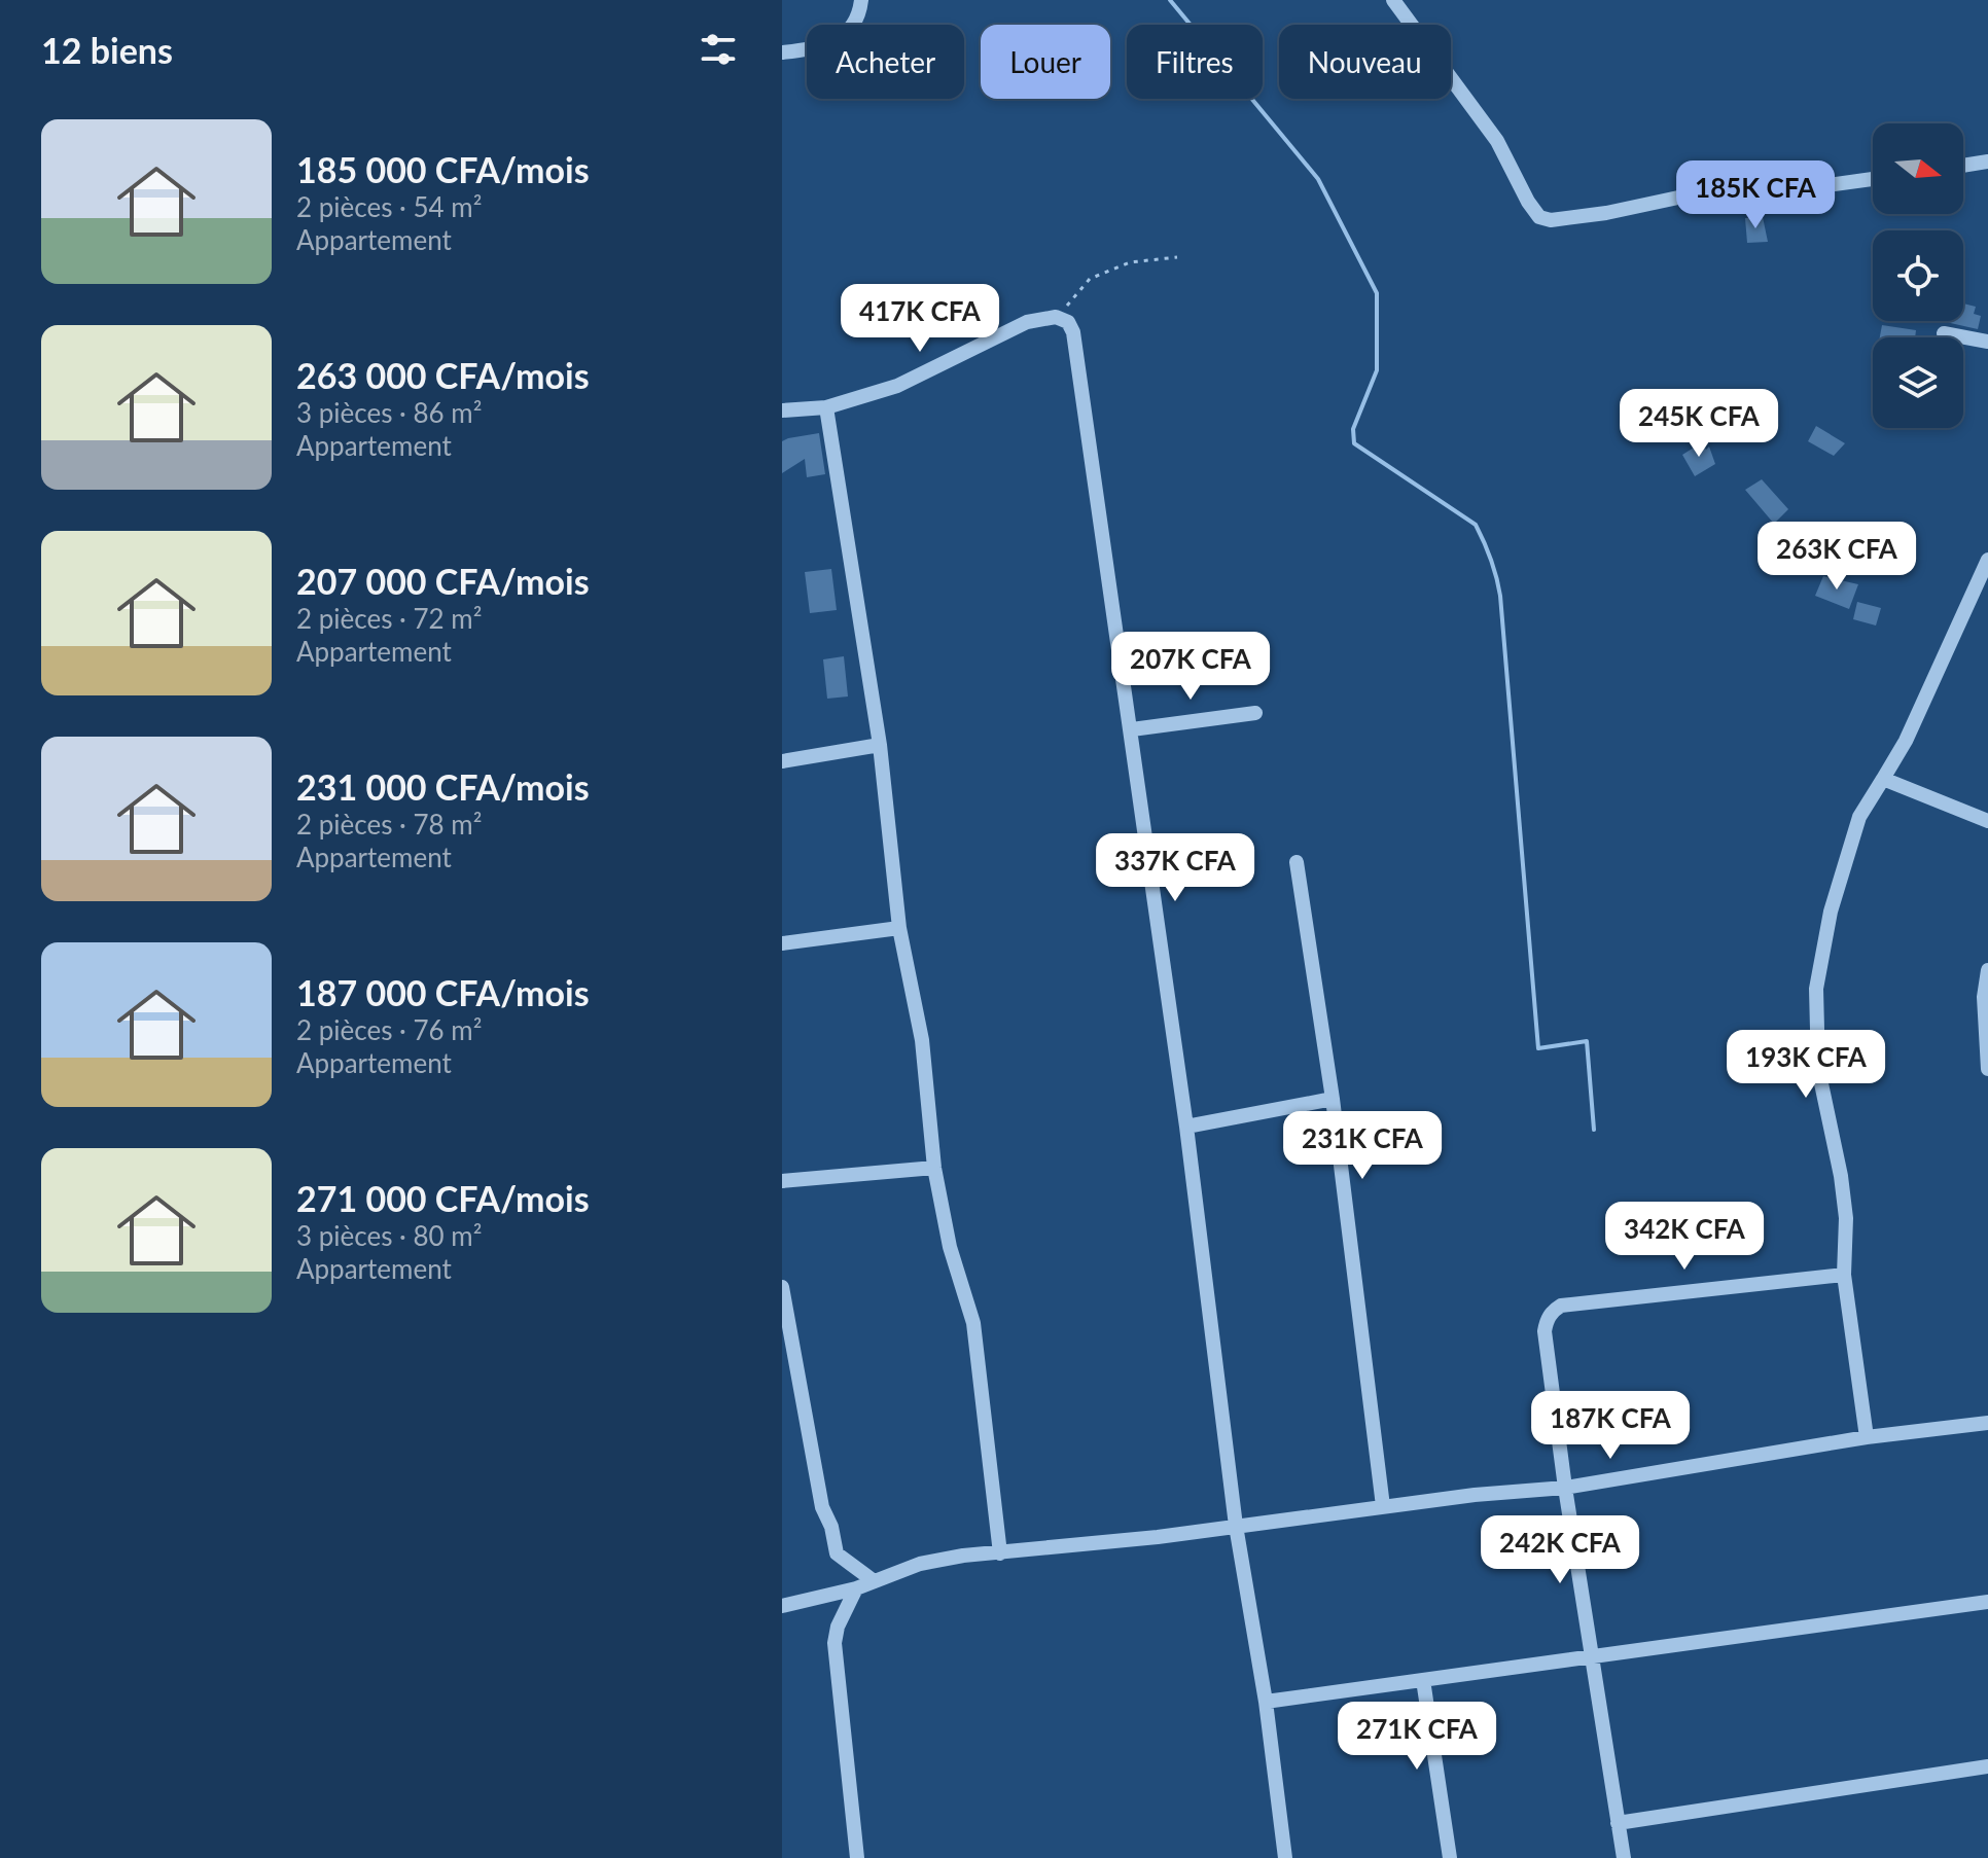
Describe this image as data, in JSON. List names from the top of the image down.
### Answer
{
  "north": "right",
  "page": {
    "heading": "12 biens",
    "chip": [
      "Acheter",
      "Louer",
      "Filtres",
      "Nouveau"
    ],
    "list": [
      {
        "name": "185 000 CFA/mois",
        "note": "2 pièces · 54 m² · Appartement"
      },
      {
        "name": "263 000 CFA/mois",
        "note": "3 pièces · 86 m² · Appartement"
      },
      {
        "name": "207 000 CFA/mois",
        "note": "2 pièces · 72 m² · Appartement"
      },
      {
        "name": "231 000 CFA/mois",
        "note": "2 pièces · 78 m² · Appartement"
      },
      {
        "name": "187 000 CFA/mois",
        "note": "2 pièces · 76 m² · Appartement"
      },
      {
        "name": "271 000 CFA/mois",
        "note": "3 pièces · 80 m² · Appartement"
      }
    ],
    "price": [
      "185K CFA",
      "417K CFA",
      "245K CFA",
      "263K CFA",
      "207K CFA",
      "337K CFA",
      "193K CFA",
      "231K CFA",
      "342K CFA",
      "187K CFA",
      "242K CFA",
      "271K CFA"
    ]
  }
}
